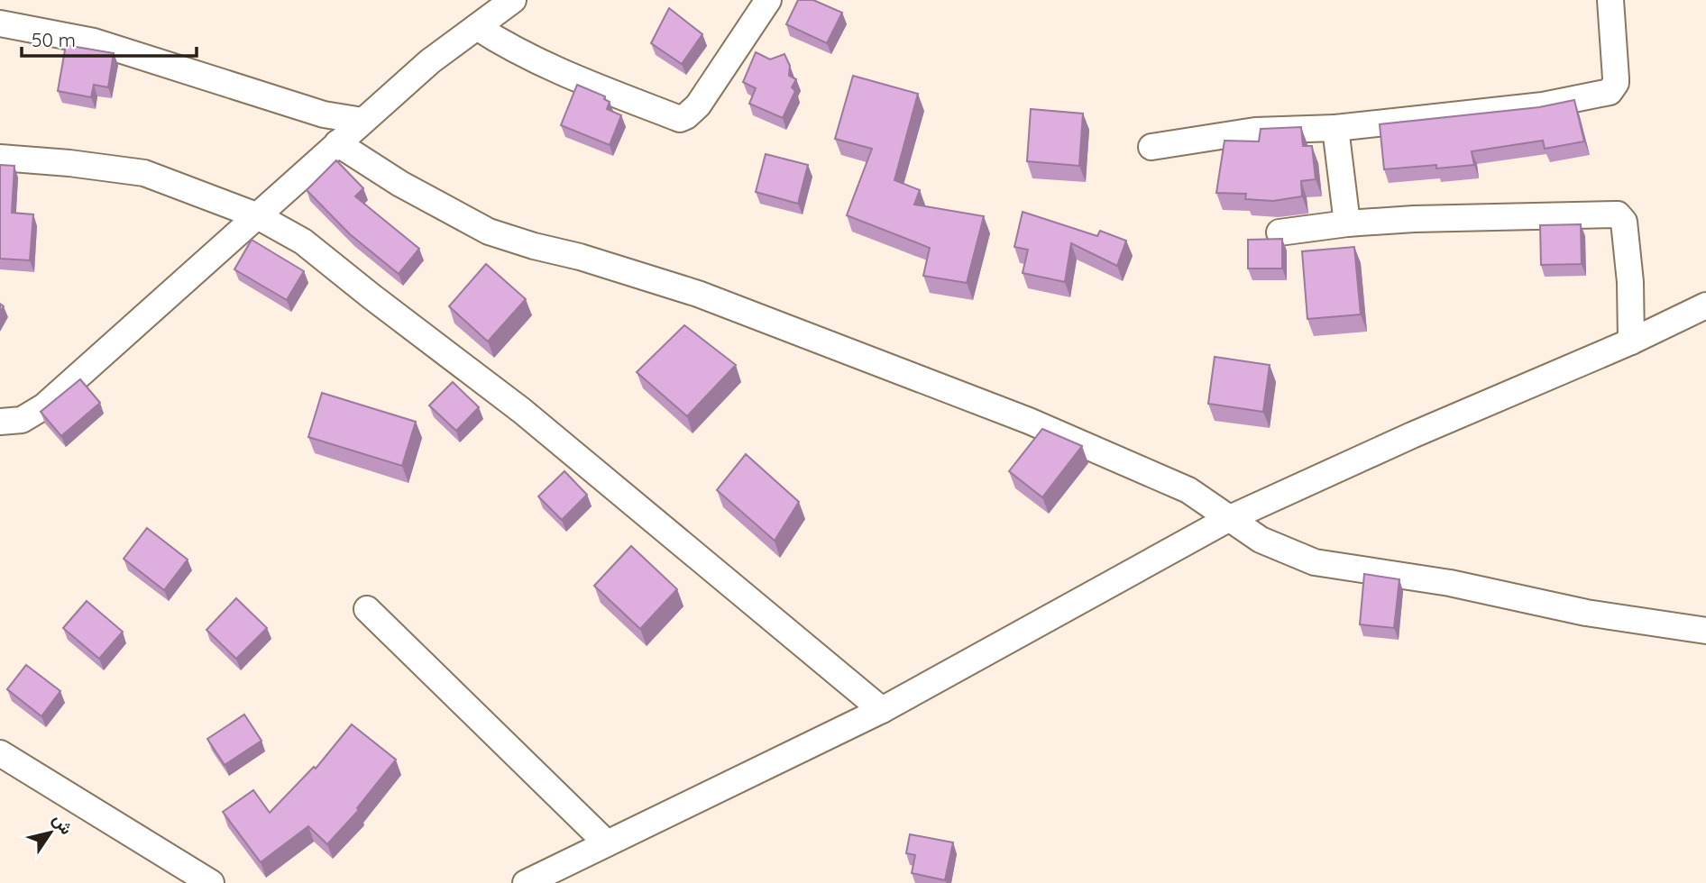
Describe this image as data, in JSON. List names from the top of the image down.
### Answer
{
  "scale_bar": "50 m",
  "north": "top right"
}
